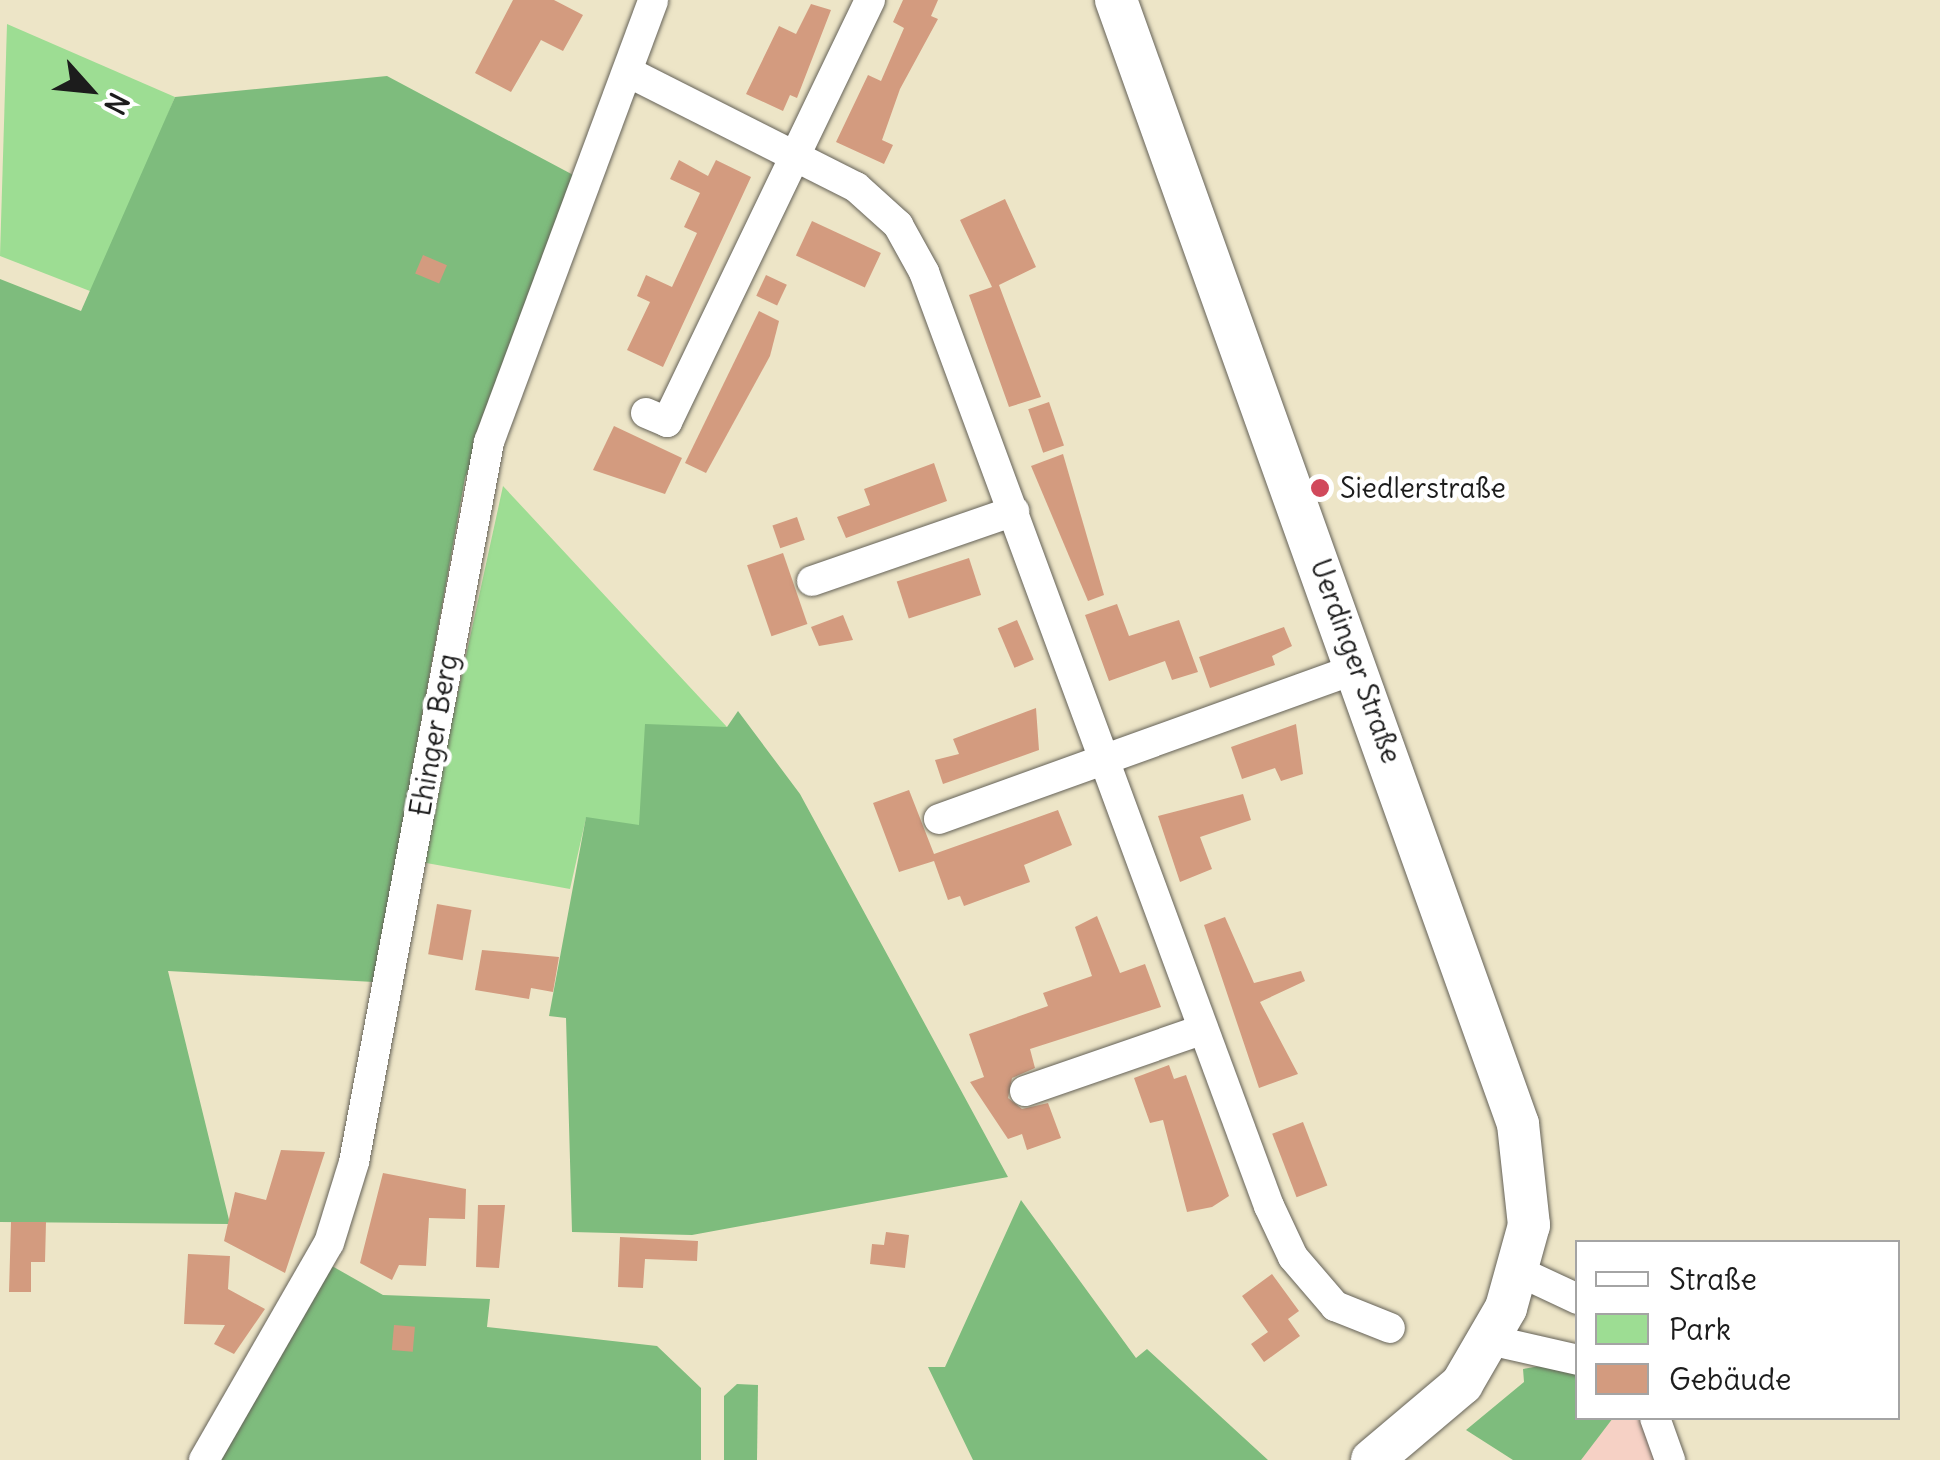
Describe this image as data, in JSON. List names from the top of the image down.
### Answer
{
  "streets": {
    "main road": ["Uerdinger Straße"],
    "street": ["Ehinger Berg"]
  },
  "places": ["Siedlerstraße"],
  "legend": ["Straße", "Park", "Gebäude"],
  "north": "bottom right"
}
